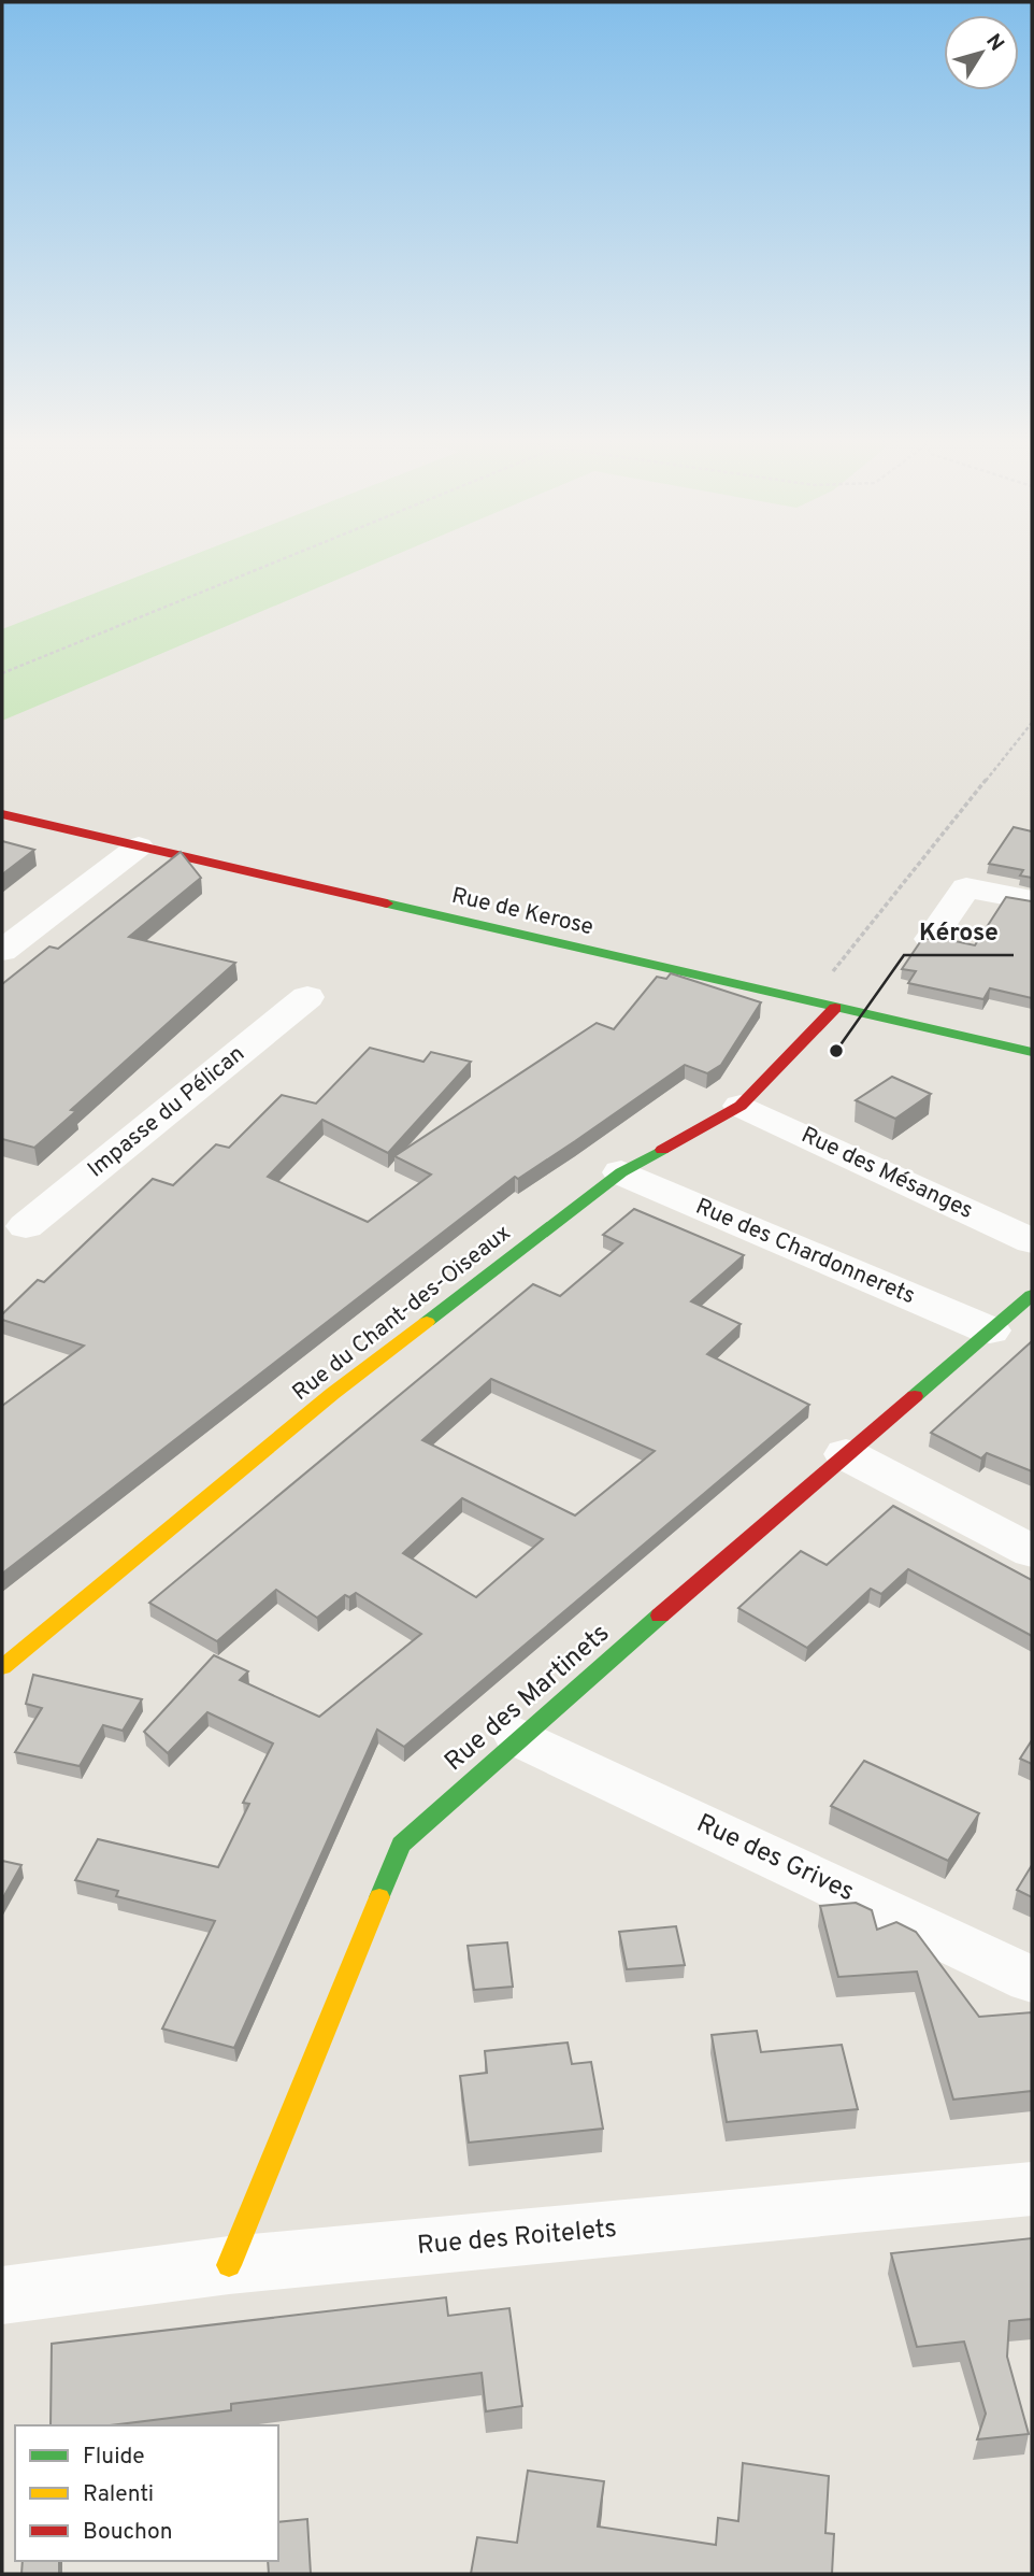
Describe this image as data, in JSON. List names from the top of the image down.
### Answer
{
  "streets": {
    "street": [
      "Rue de Kerose",
      "Impasse du Pélican",
      "Rue des Mésanges",
      "Rue des Chardonnerets",
      "Rue du Chant-des-Oiseaux",
      "Rue des Martinets",
      "Rue des Grives",
      "Rue des Roitelets"
    ]
  },
  "crossings": [
    ["Rue de Kerose", "Rue du Chant-des-Oiseaux"],
    ["Rue des Mésanges", "Rue du Chant-des-Oiseaux"],
    ["Rue des Chardonnerets", "Rue du Chant-des-Oiseaux"],
    ["Rue des Chardonnerets", "Rue des Martinets"],
    ["Rue des Martinets", "Rue des Grives"],
    ["Rue des Martinets", "Rue des Roitelets"]
  ],
  "places": ["Kérose"],
  "legend": ["Fluide", "Ralenti", "Bouchon"],
  "north": "top right"
}
